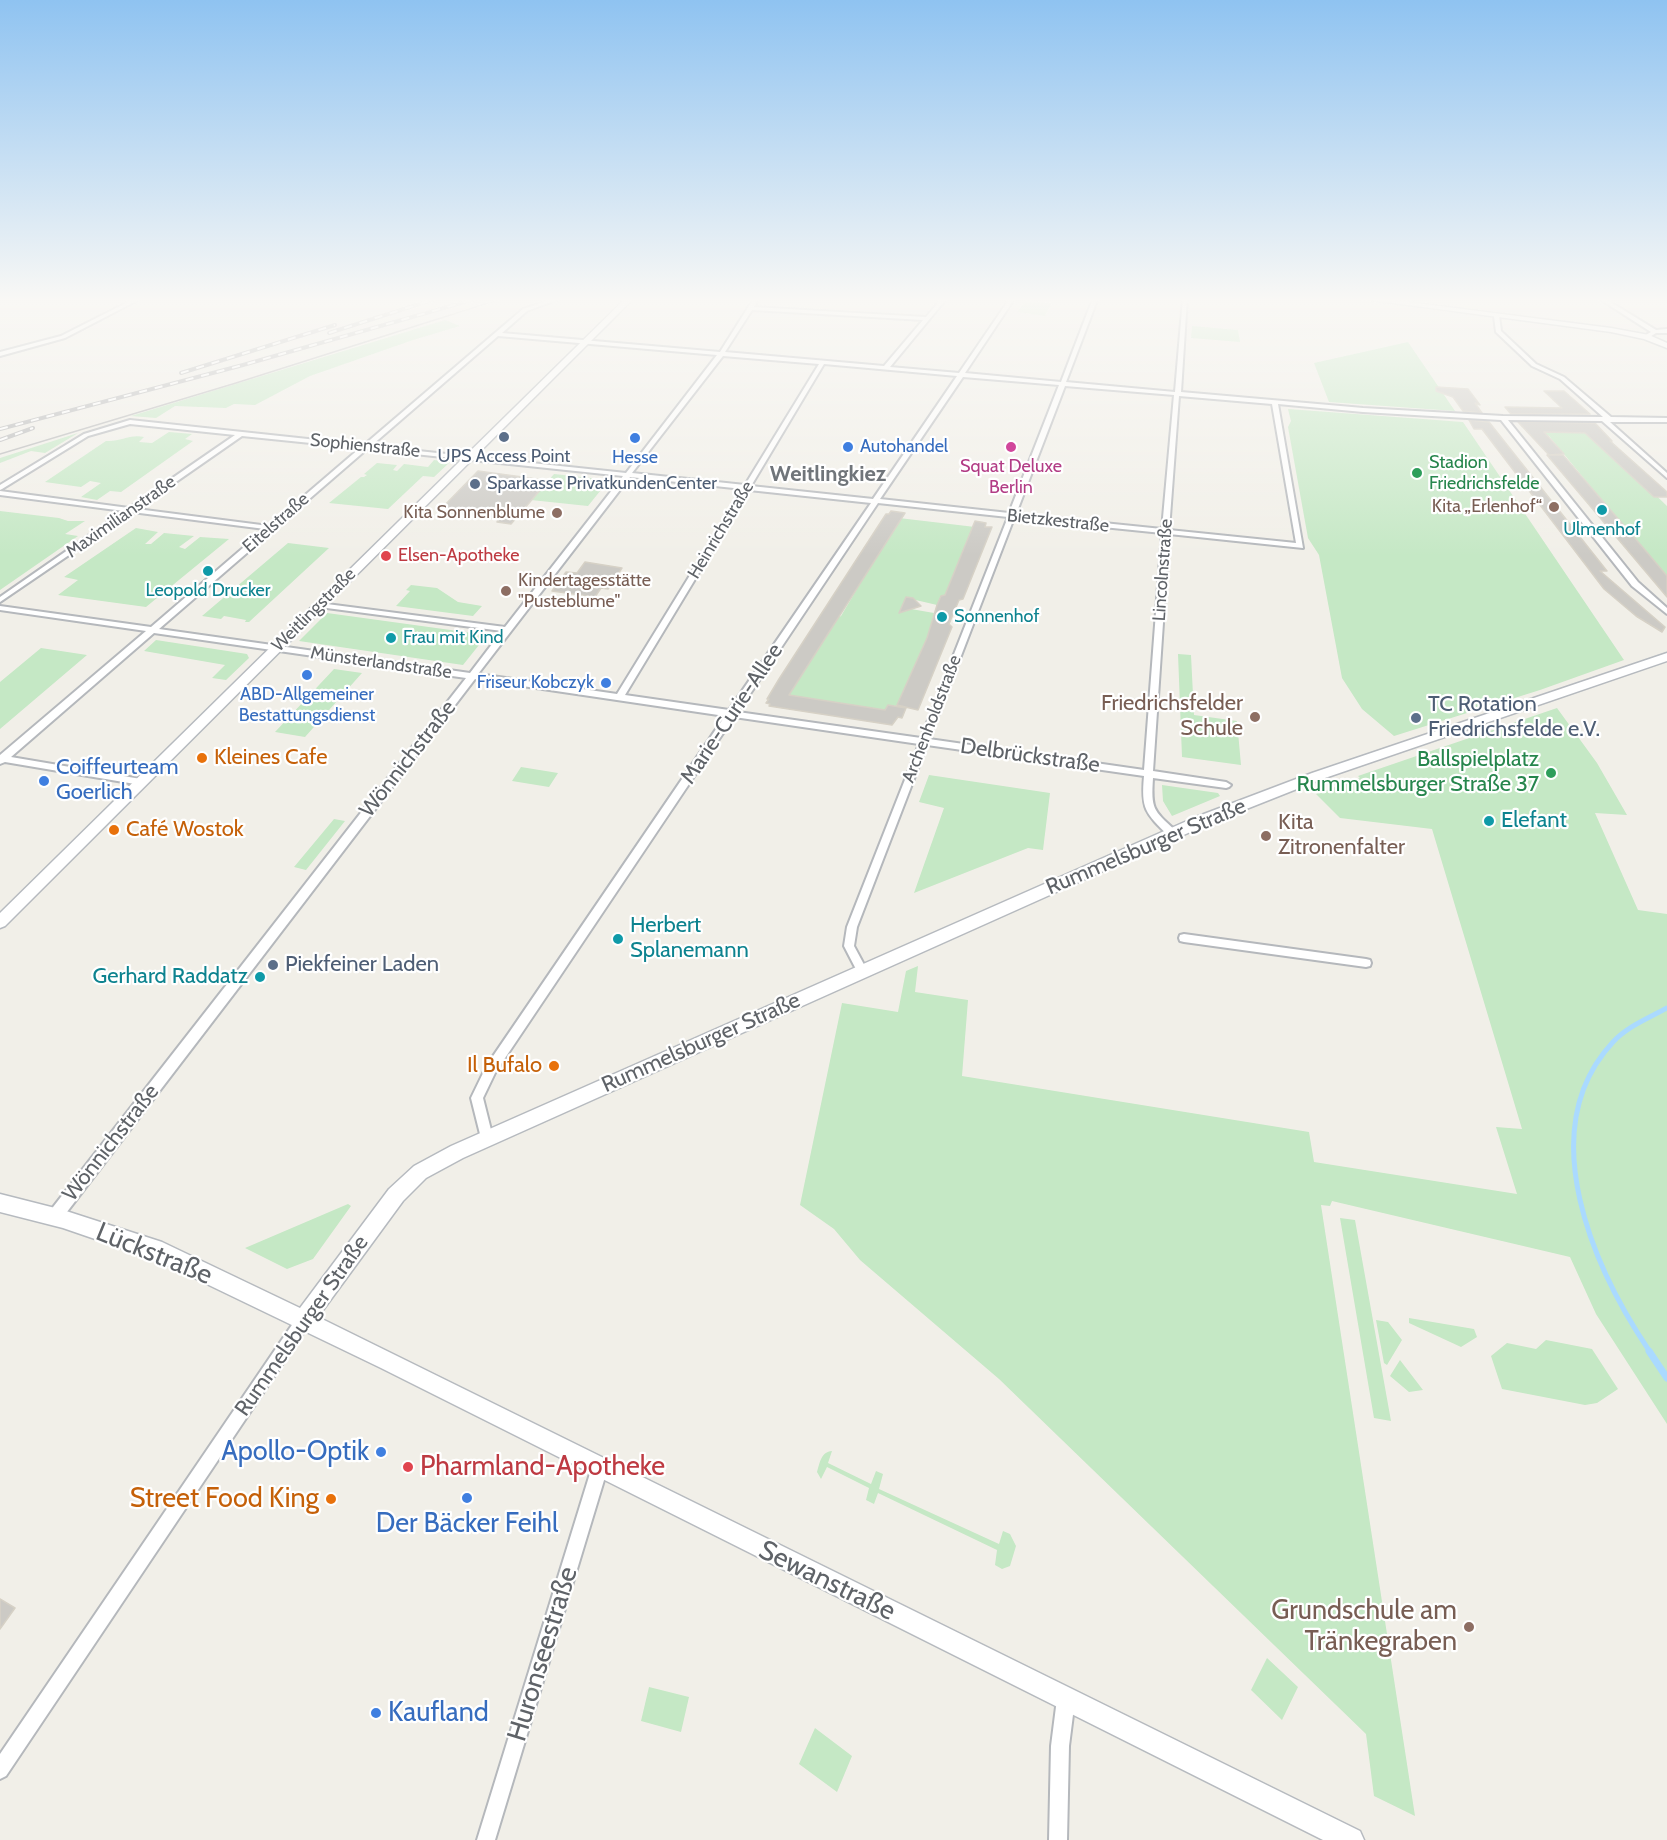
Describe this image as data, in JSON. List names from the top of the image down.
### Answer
{
  "streets": {
    "street": [
      "Sophienstraße",
      "Maximilianstraße",
      "Bietzkestraße",
      "Eitelstraße",
      "Heinrichstraße",
      "Lincolnstraße",
      "Weitlingstraße",
      "Münsterlandstraße",
      "Marie-Curie-Allee",
      "Archenholdstraße",
      "Delbrückstraße",
      "Wönnichstraße",
      "Rummelsburger Straße",
      "Lückstraße",
      "Sewanstraße",
      "Huronseestraße"
    ]
  },
  "crossings": [
    ["Sophienstraße", "Maximilianstraße"],
    ["Sophienstraße", "Bietzkestraße"],
    ["Sophienstraße", "Eitelstraße"],
    ["Sophienstraße", "Heinrichstraße"],
    ["Sophienstraße", "Weitlingstraße"],
    ["Sophienstraße", "Wönnichstraße"],
    ["Bietzkestraße", "Lincolnstraße"],
    ["Bietzkestraße", "Marie-Curie-Allee"],
    ["Bietzkestraße", "Archenholdstraße"],
    ["Eitelstraße", "Münsterlandstraße"],
    ["Heinrichstraße", "Münsterlandstraße"],
    ["Heinrichstraße", "Delbrückstraße"],
    ["Lincolnstraße", "Delbrückstraße"],
    ["Lincolnstraße", "Rummelsburger Straße"],
    ["Weitlingstraße", "Münsterlandstraße"],
    ["Münsterlandstraße", "Delbrückstraße"],
    ["Münsterlandstraße", "Wönnichstraße"],
    ["Marie-Curie-Allee", "Delbrückstraße"],
    ["Marie-Curie-Allee", "Rummelsburger Straße"],
    ["Archenholdstraße", "Delbrückstraße"],
    ["Archenholdstraße", "Rummelsburger Straße"],
    ["Wönnichstraße", "Lückstraße"],
    ["Rummelsburger Straße", "Lückstraße"],
    ["Rummelsburger Straße", "Sewanstraße"],
    ["Lückstraße", "Sewanstraße"],
    ["Sewanstraße", "Huronseestraße"]
  ],
  "districts": ["Weitlingkiez"],
  "places": [
    "UPS Access Point",
    "Hesse",
    "Autohandel",
    "Squat Deluxe Berlin",
    "Stadion Friedrichsfelde",
    "Sparkasse PrivatkundenCenter",
    "Kita „Erlenhof“",
    "Ulmenhof",
    "Kita Sonnenblume",
    "Elsen-Apotheke",
    "Leopold Drucker",
    "Kindertagesstätte \"Pusteblume\"",
    "Sonnenhof",
    "Frau mit Kind",
    "ABD-Allgemeiner Bestattungsdienst",
    "Friseur Kobczyk",
    "Friedrichsfelder Schule",
    "TC Rotation Friedrichsfelde e.V.",
    "Kleines Cafe",
    "Ballspielplatz Rummelsburger Straße 37",
    "Coiffeurteam Goerlich",
    "Elefant",
    "Café Wostok",
    "Kita Zitronenfalter",
    "Herbert Splanemann",
    "Piekfeiner Laden",
    "Gerhard Raddatz",
    "Il Bufalo",
    "Apollo-Optik",
    "Pharmland-Apotheke",
    "Der Bäcker Feihl",
    "Street Food King",
    "Grundschule am Tränkegraben",
    "Kaufland"
  ]
}
